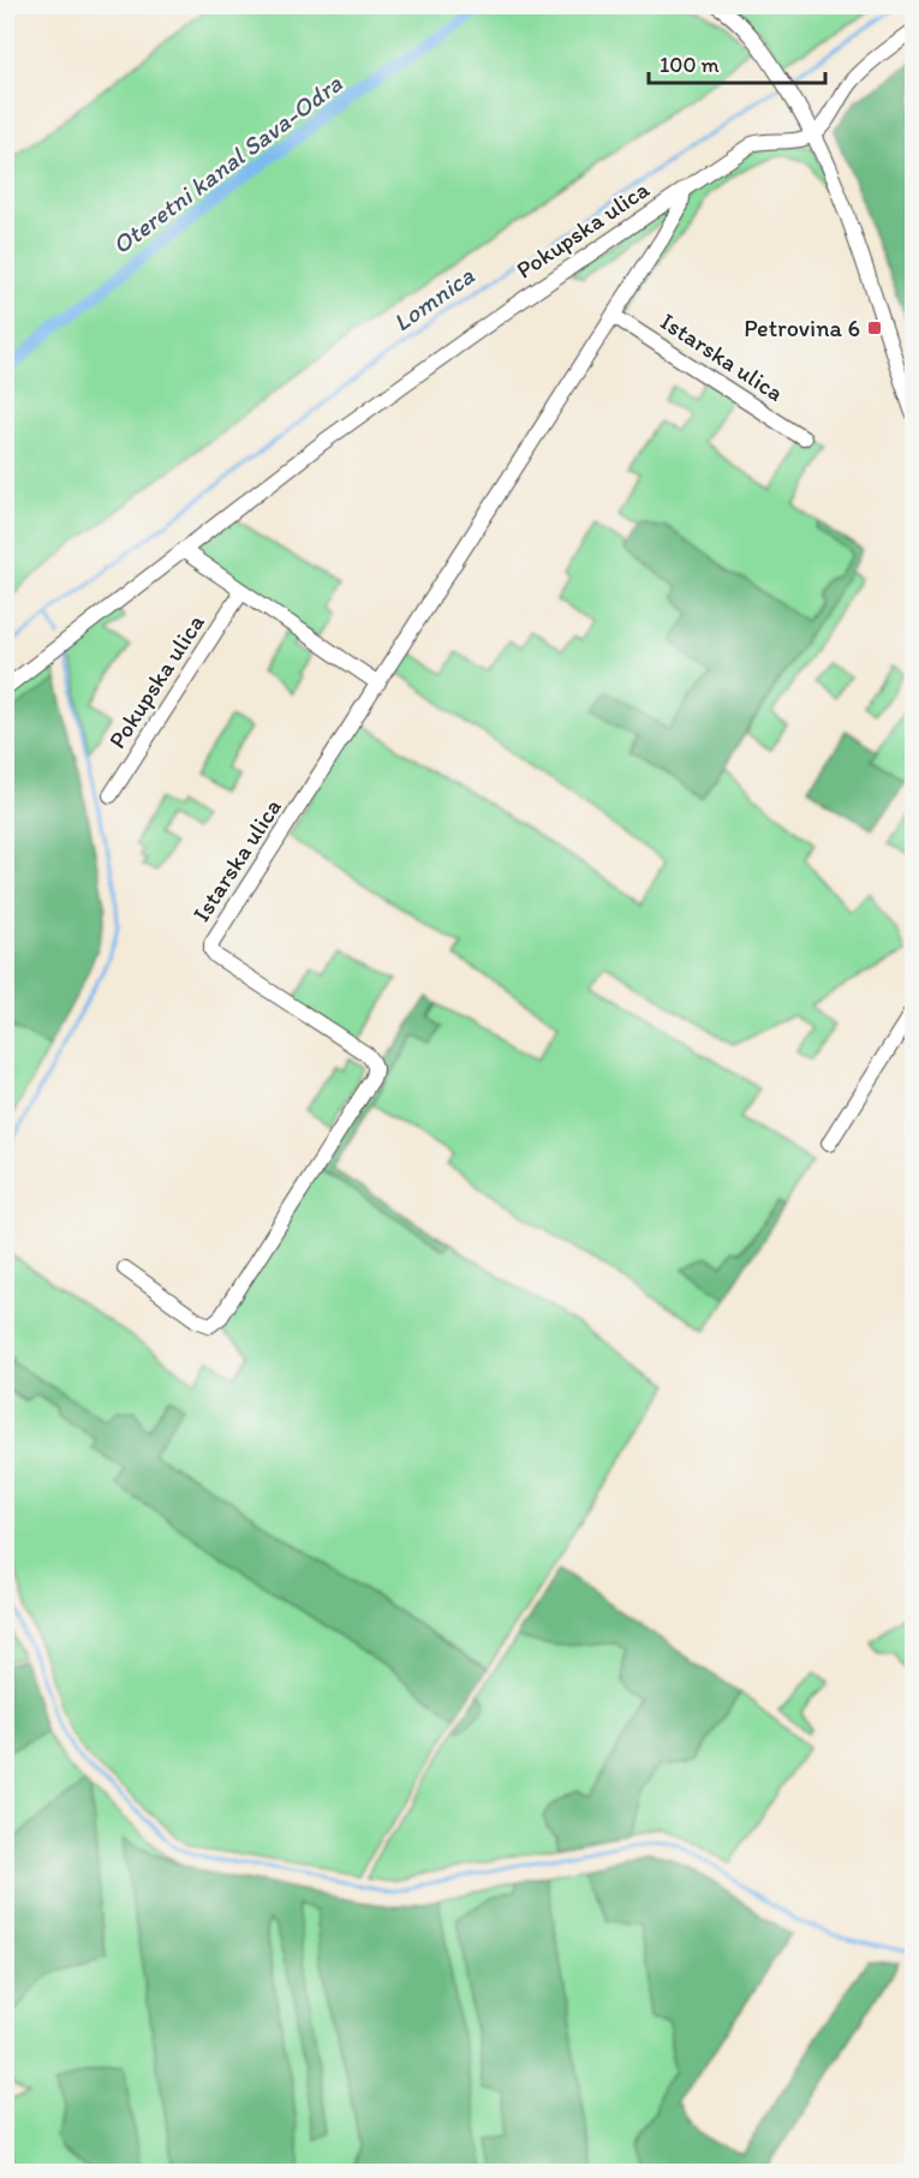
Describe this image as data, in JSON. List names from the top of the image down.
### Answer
{
  "streets": {
    "street": ["Pokupska ulica", "Istarska ulica"]
  },
  "crossings": [
    ["Pokupska ulica", "Istarska ulica"]
  ],
  "water": ["Oteretni kanal Sava-Odra", "Lomnica"],
  "places": {
    "transit": ["Petrovina 6"]
  },
  "scale_bar": "100 m"
}
